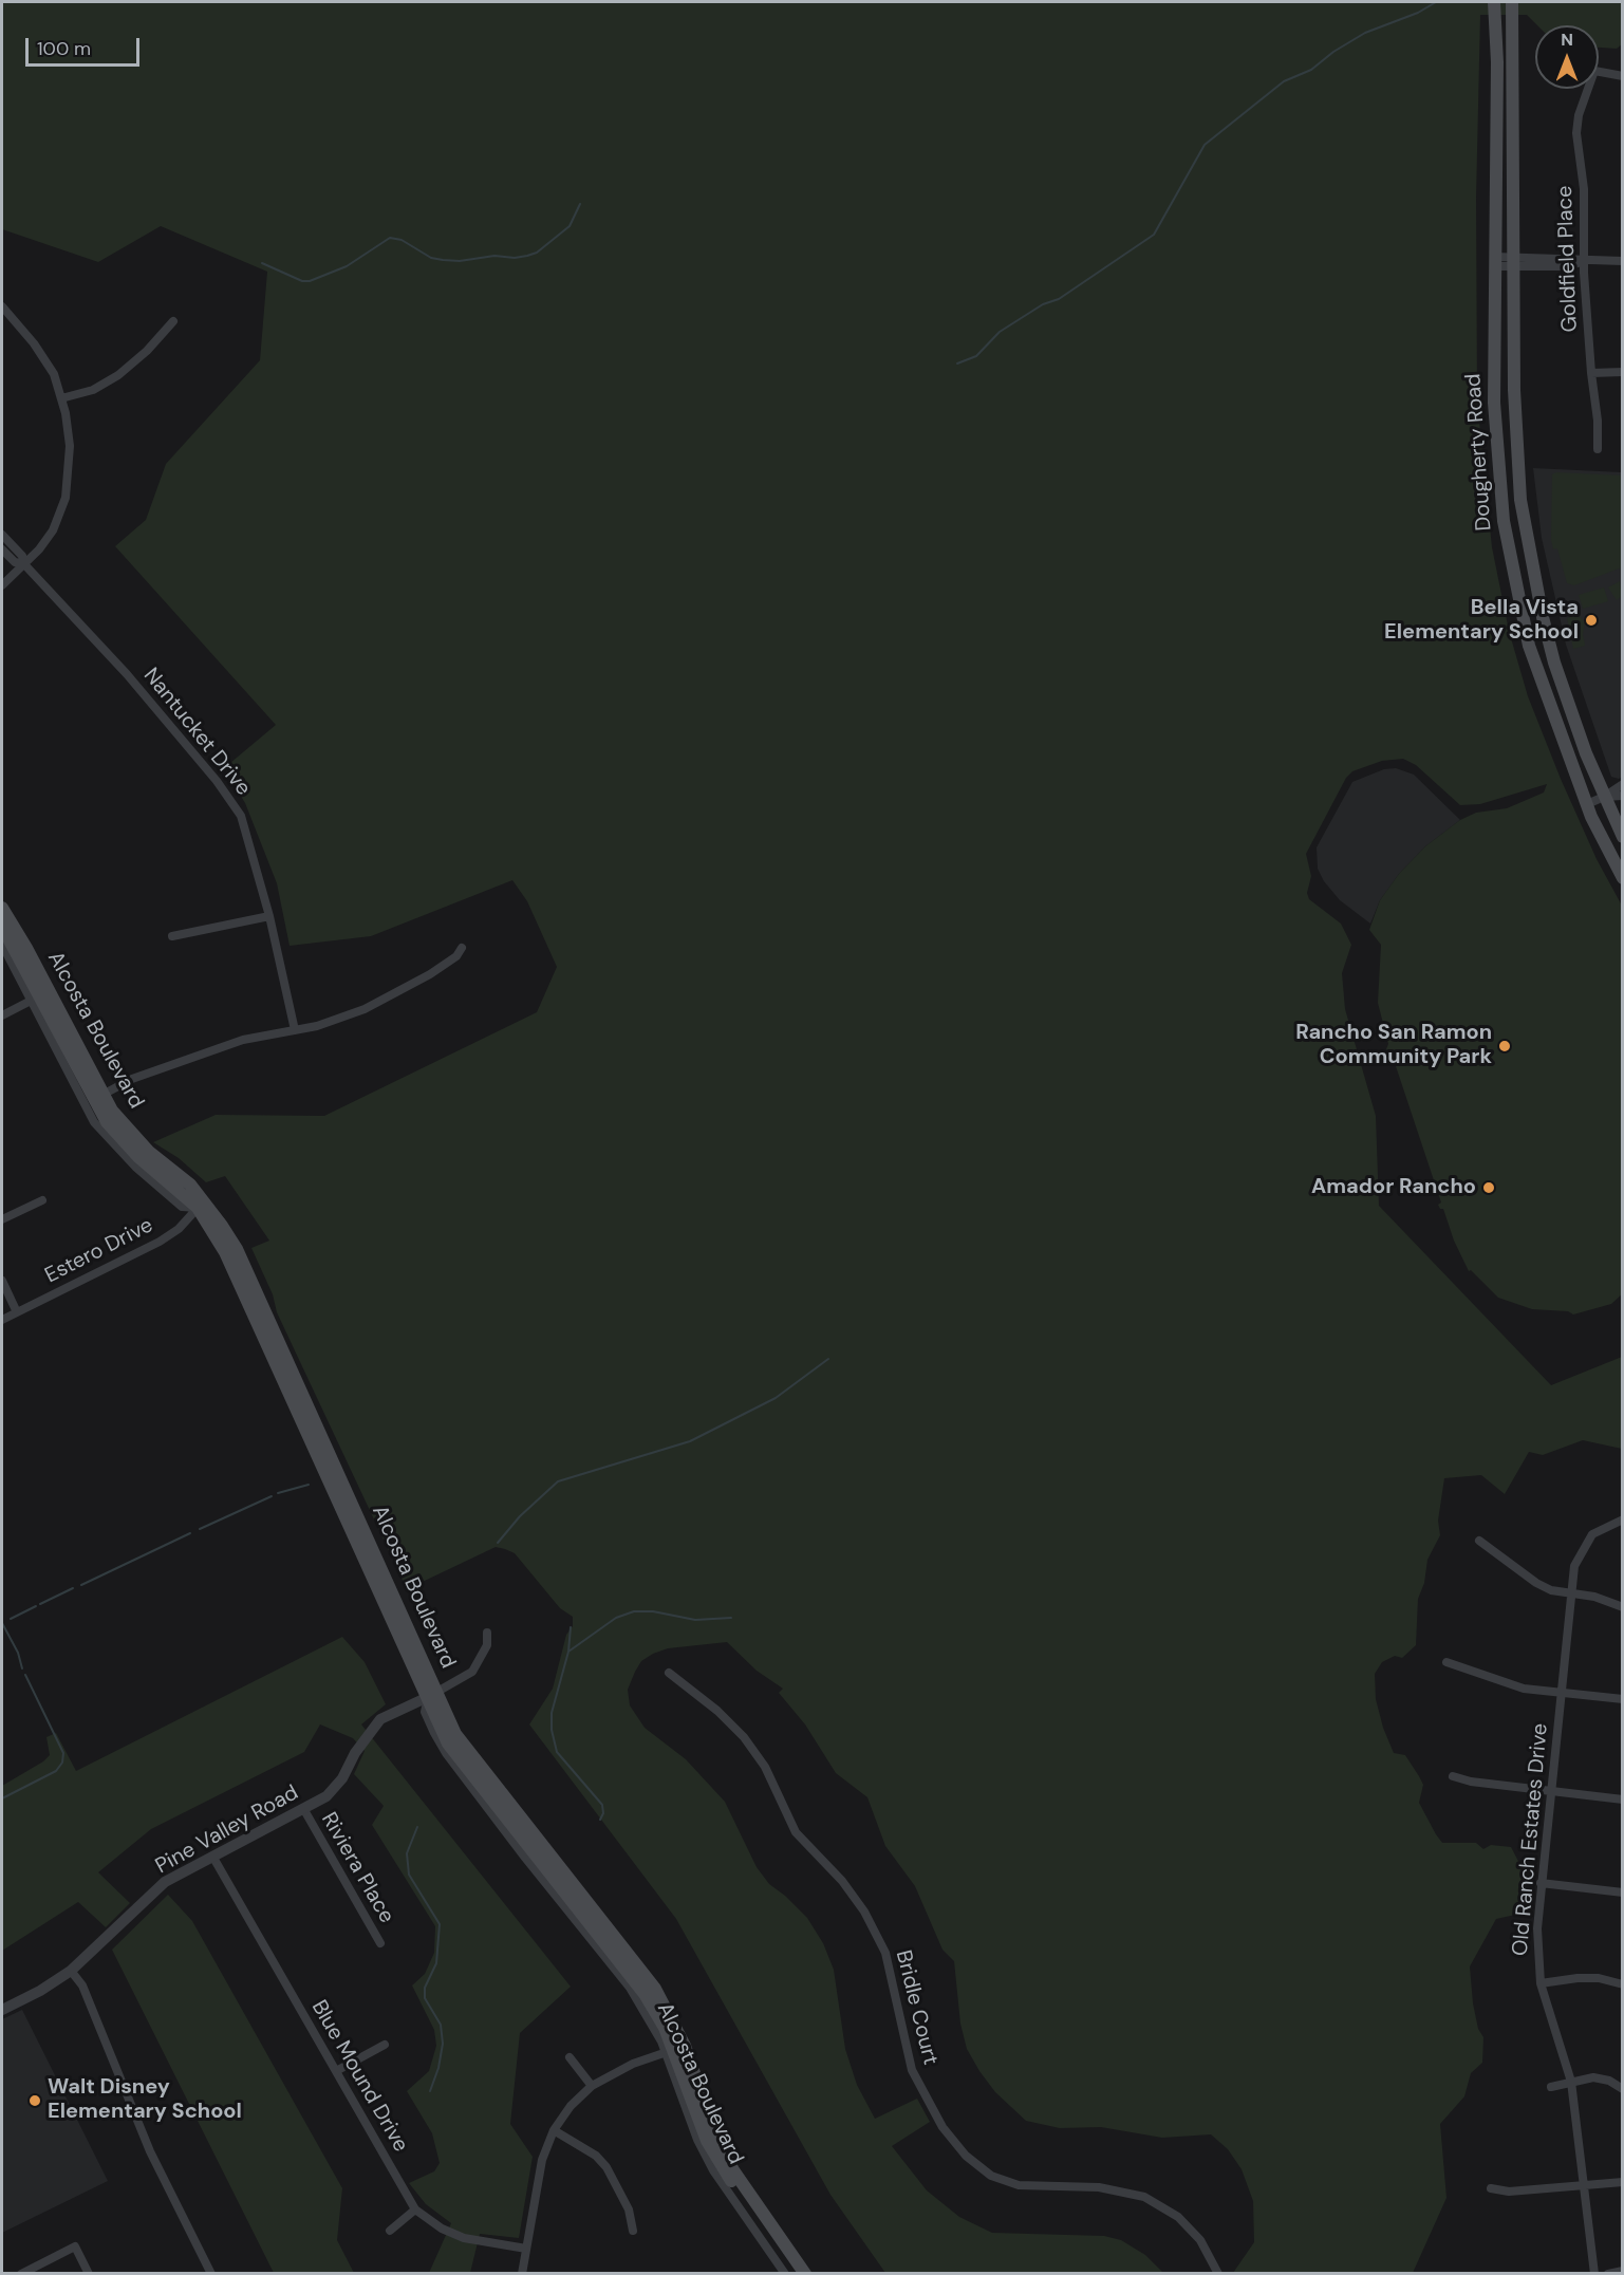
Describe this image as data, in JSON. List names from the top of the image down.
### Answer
{
  "streets": {
    "main road": ["Dougherty Road", "Alcosta Boulevard"],
    "street": [
      "Goldfield Place",
      "Nantucket Drive",
      "Estero Drive",
      "Pine Valley Road",
      "Old Ranch Estates Drive",
      "Riviera Place",
      "Bridle Court",
      "Blue Mound Drive"
    ]
  },
  "crossings": [
    ["Alcosta Boulevard", "Estero Drive"],
    ["Alcosta Boulevard", "Pine Valley Road"],
    ["Pine Valley Road", "Riviera Place"],
    ["Pine Valley Road", "Blue Mound Drive"]
  ],
  "places": [
    "Bella Vista Elementary School",
    "Rancho San Ramon Community Park",
    "Amador Rancho",
    "Walt Disney Elementary School"
  ],
  "scale_bar": "100 m",
  "north": "top"
}
